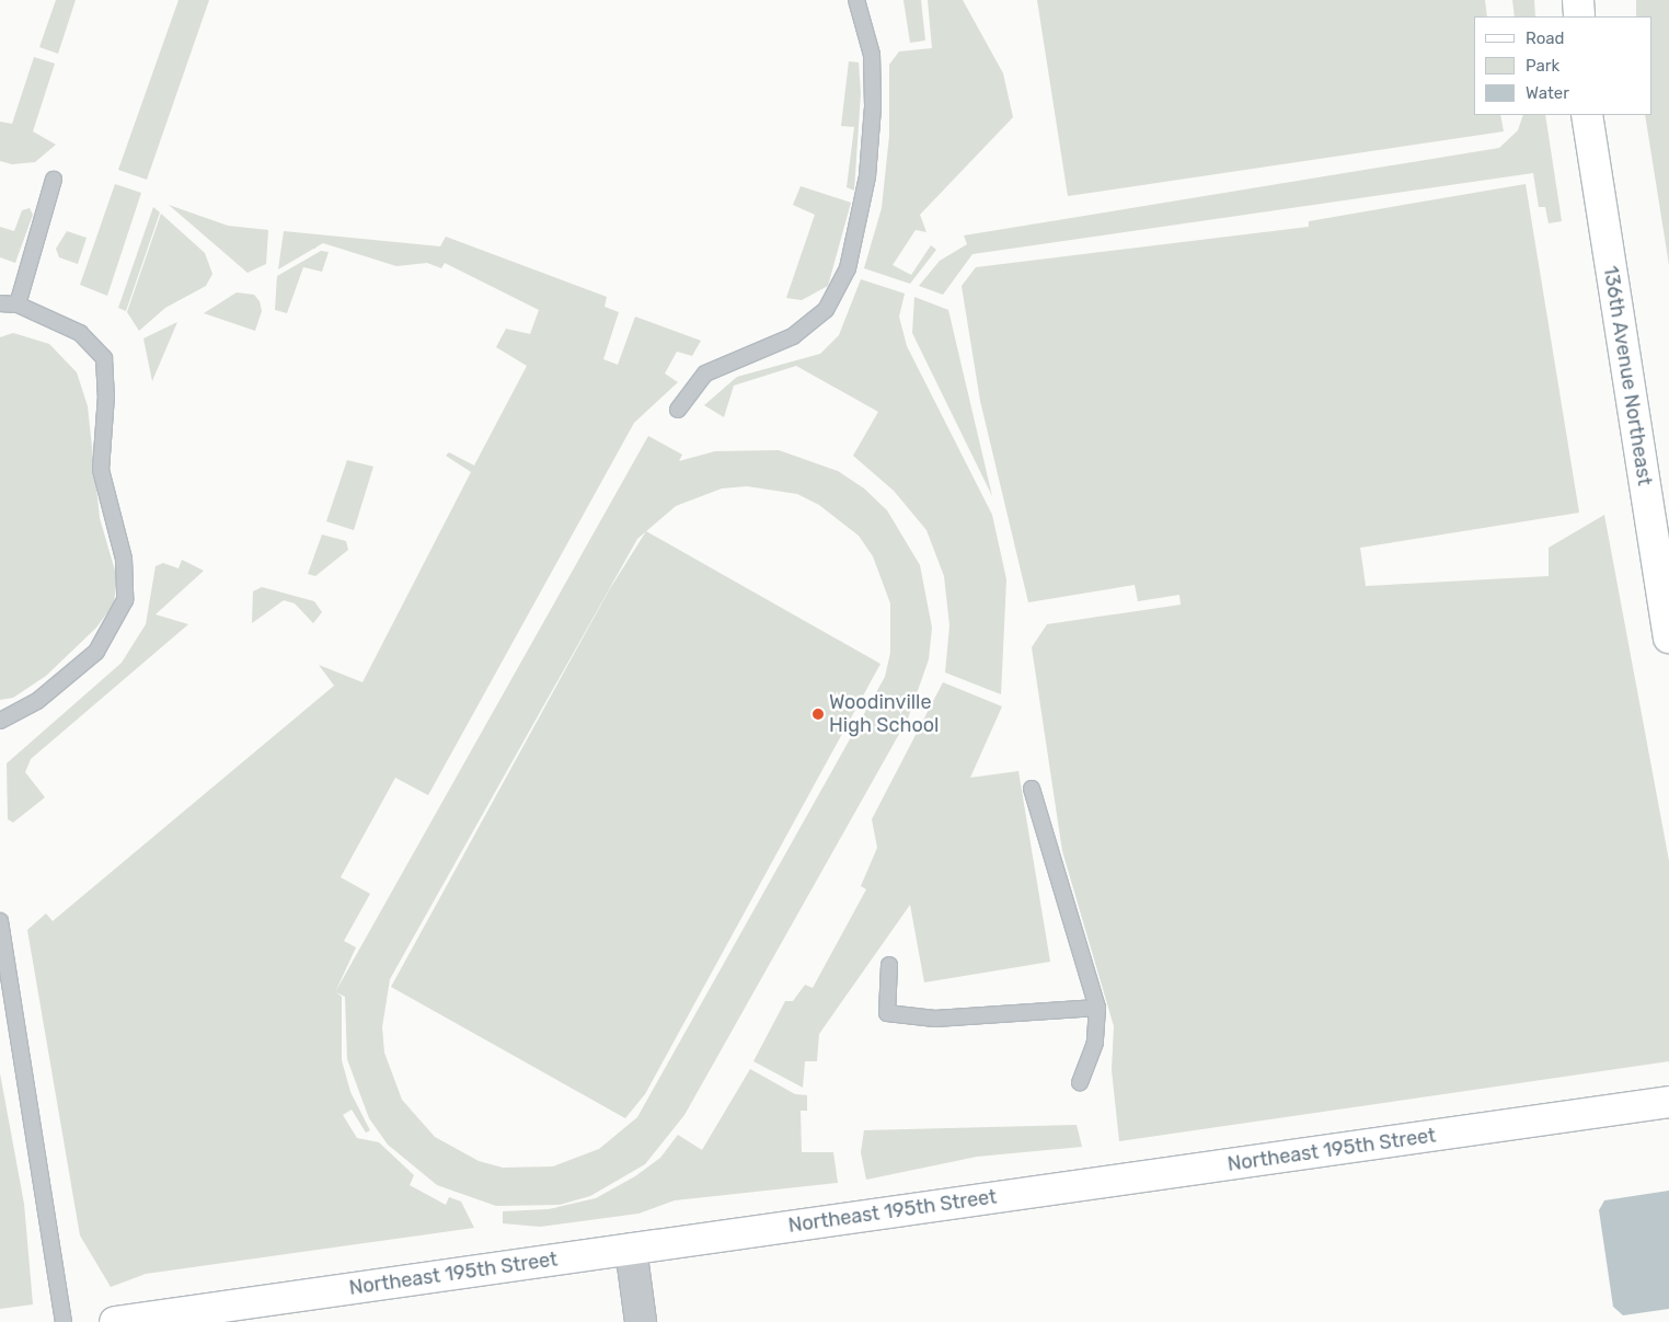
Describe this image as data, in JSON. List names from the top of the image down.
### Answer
{
  "streets": {
    "main road": ["136th Avenue Northeast", "Northeast 195th Street"]
  },
  "places": ["Woodinville High School"],
  "legend": ["Road", "Park", "Water"]
}
